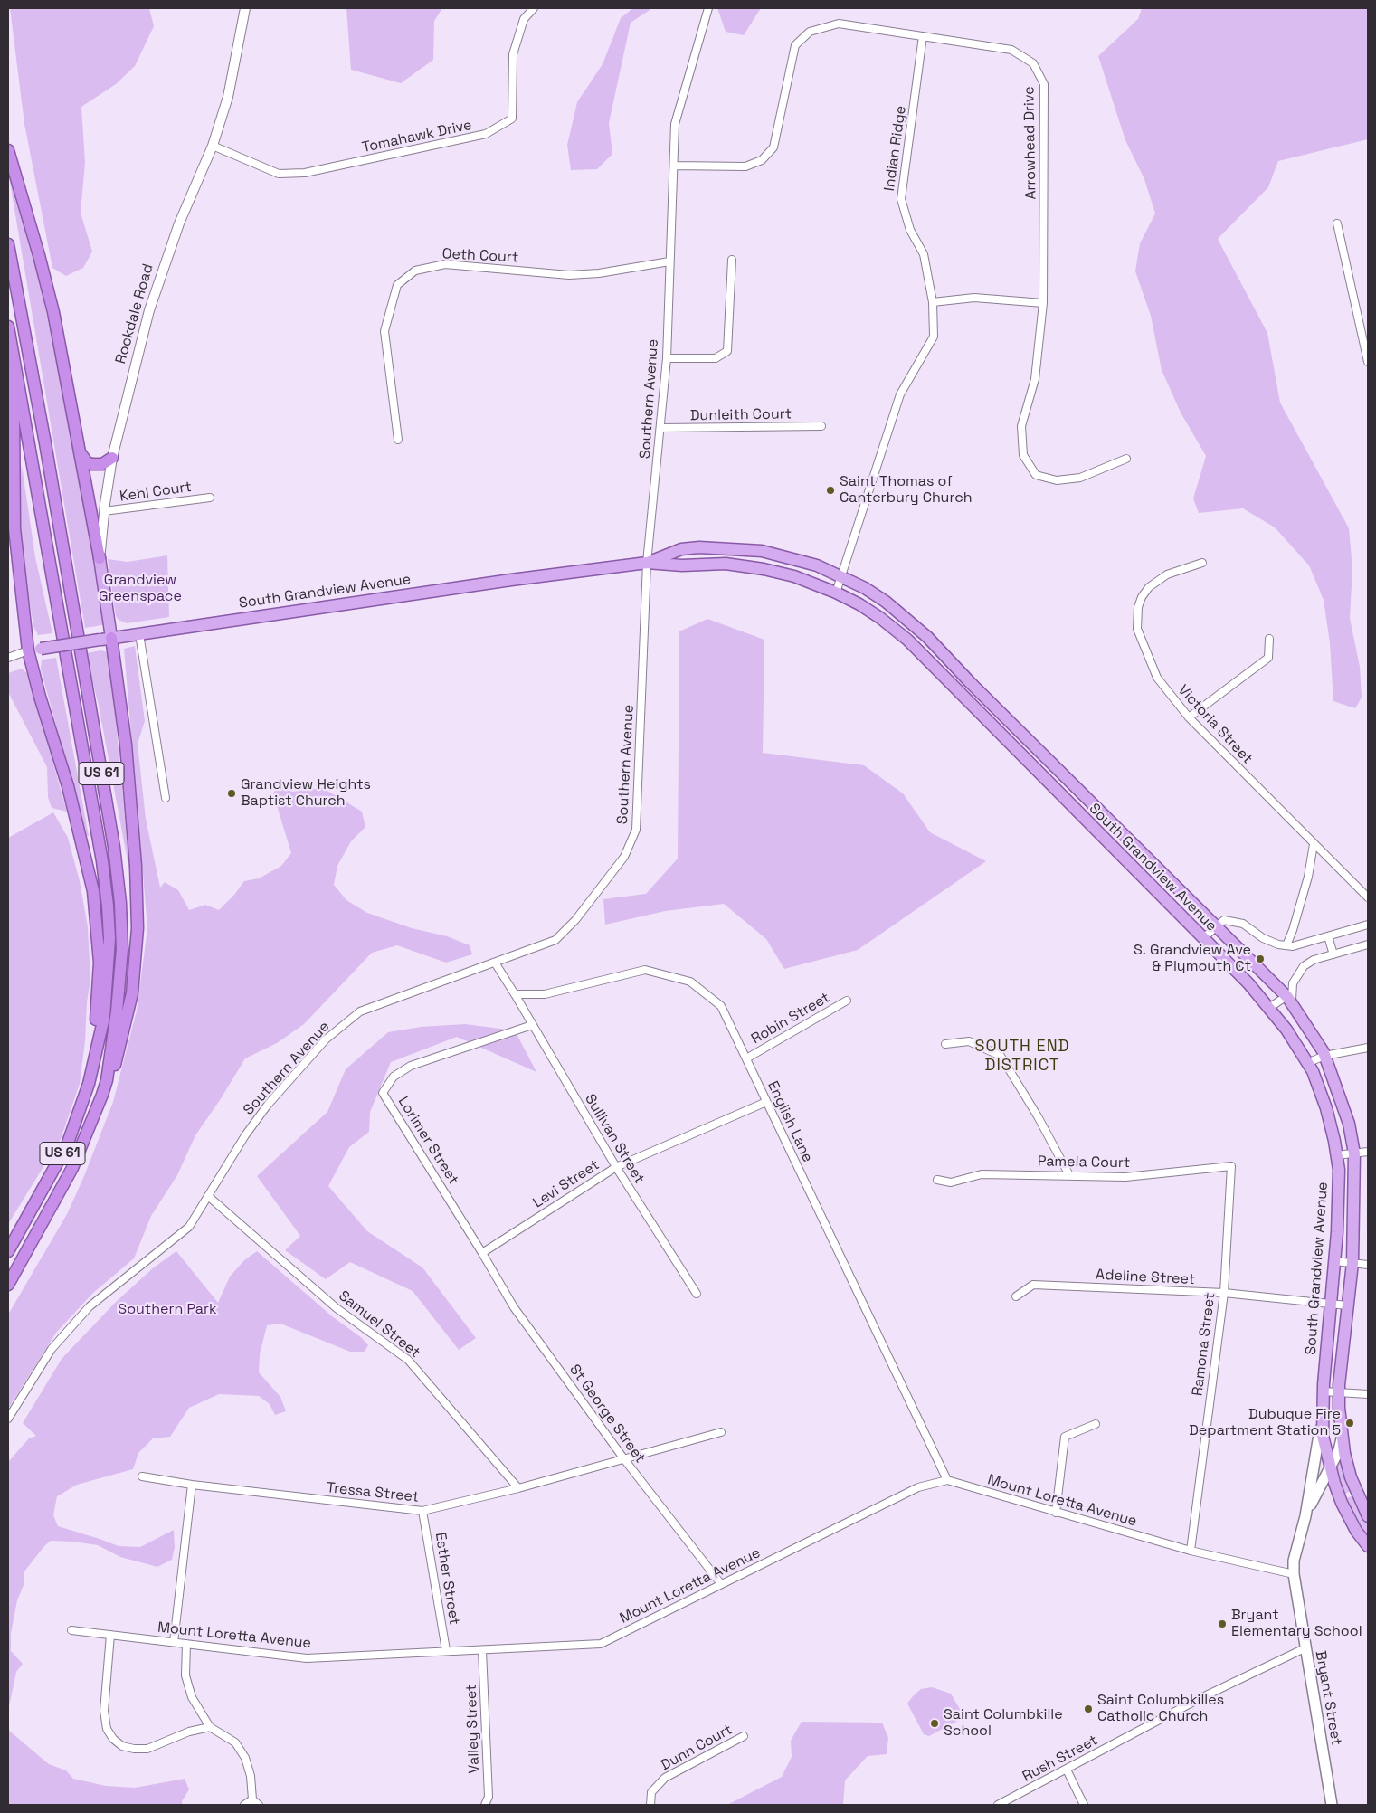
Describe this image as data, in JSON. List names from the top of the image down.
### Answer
{
  "streets": {
    "highway": ["US 61"],
    "main road": ["Rockdale Road", "South Grandview Avenue", "Bryant Street"],
    "street": [
      "Tomahawk Drive",
      "Arrowhead Drive",
      "Indian Ridge",
      "Oeth Court",
      "Southern Avenue",
      "Dunleith Court",
      "Kehl Court",
      "Victoria Street",
      "Robin Street",
      "English Lane",
      "Sullivan Street",
      "Lorimer Street",
      "Pamela Court",
      "Levi Street",
      "Adeline Street",
      "Samuel Street",
      "Ramona Street",
      "St George Street",
      "Tressa Street",
      "Mount Loretta Avenue",
      "Esther Street",
      "Valley Street",
      "Dunn Court",
      "Rush Street"
    ]
  },
  "crossings": [
    ["Tomahawk Drive", "Rockdale Road"],
    ["Arrowhead Drive", "Indian Ridge"],
    ["Arrowhead Drive", "Southern Avenue"],
    ["Indian Ridge", "South Grandview Avenue"],
    ["Oeth Court", "Southern Avenue"],
    ["Rockdale Road", "Kehl Court"],
    ["Rockdale Road", "South Grandview Avenue"],
    ["Southern Avenue", "Dunleith Court"],
    ["Southern Avenue", "South Grandview Avenue"],
    ["Southern Avenue", "Samuel Street"],
    ["South Grandview Avenue", "Adeline Street"],
    ["Robin Street", "English Lane"],
    ["English Lane", "Sullivan Street"],
    ["English Lane", "Levi Street"],
    ["English Lane", "Mount Loretta Avenue"],
    ["Sullivan Street", "Lorimer Street"],
    ["Sullivan Street", "Levi Street"],
    ["Lorimer Street", "Levi Street"],
    ["Lorimer Street", "St George Street"],
    ["Pamela Court", "Ramona Street"],
    ["Levi Street", "St George Street"],
    ["Adeline Street", "Ramona Street"],
    ["Samuel Street", "Tressa Street"],
    ["Ramona Street", "Mount Loretta Avenue"],
    ["St George Street", "Tressa Street"],
    ["St George Street", "Mount Loretta Avenue"],
    ["Tressa Street", "Esther Street"],
    ["Mount Loretta Avenue", "Esther Street"],
    ["Mount Loretta Avenue", "Bryant Street"],
    ["Mount Loretta Avenue", "Valley Street"],
    ["Bryant Street", "Rush Street"]
  ],
  "districts": ["SOUTH END DISTRICT"],
  "parks": ["Grandview Greenspace", "Southern Park"],
  "places": [
    "Saint Thomas of Canterbury Church",
    "Grandview Heights Baptist Church",
    "S. Grandview Ave & Plymouth Ct",
    "Dubuque Fire Department Station 5",
    "Bryant Elementary School",
    "Saint Columbkilles Catholic Church",
    "Saint Columbkille School"
  ]
}
